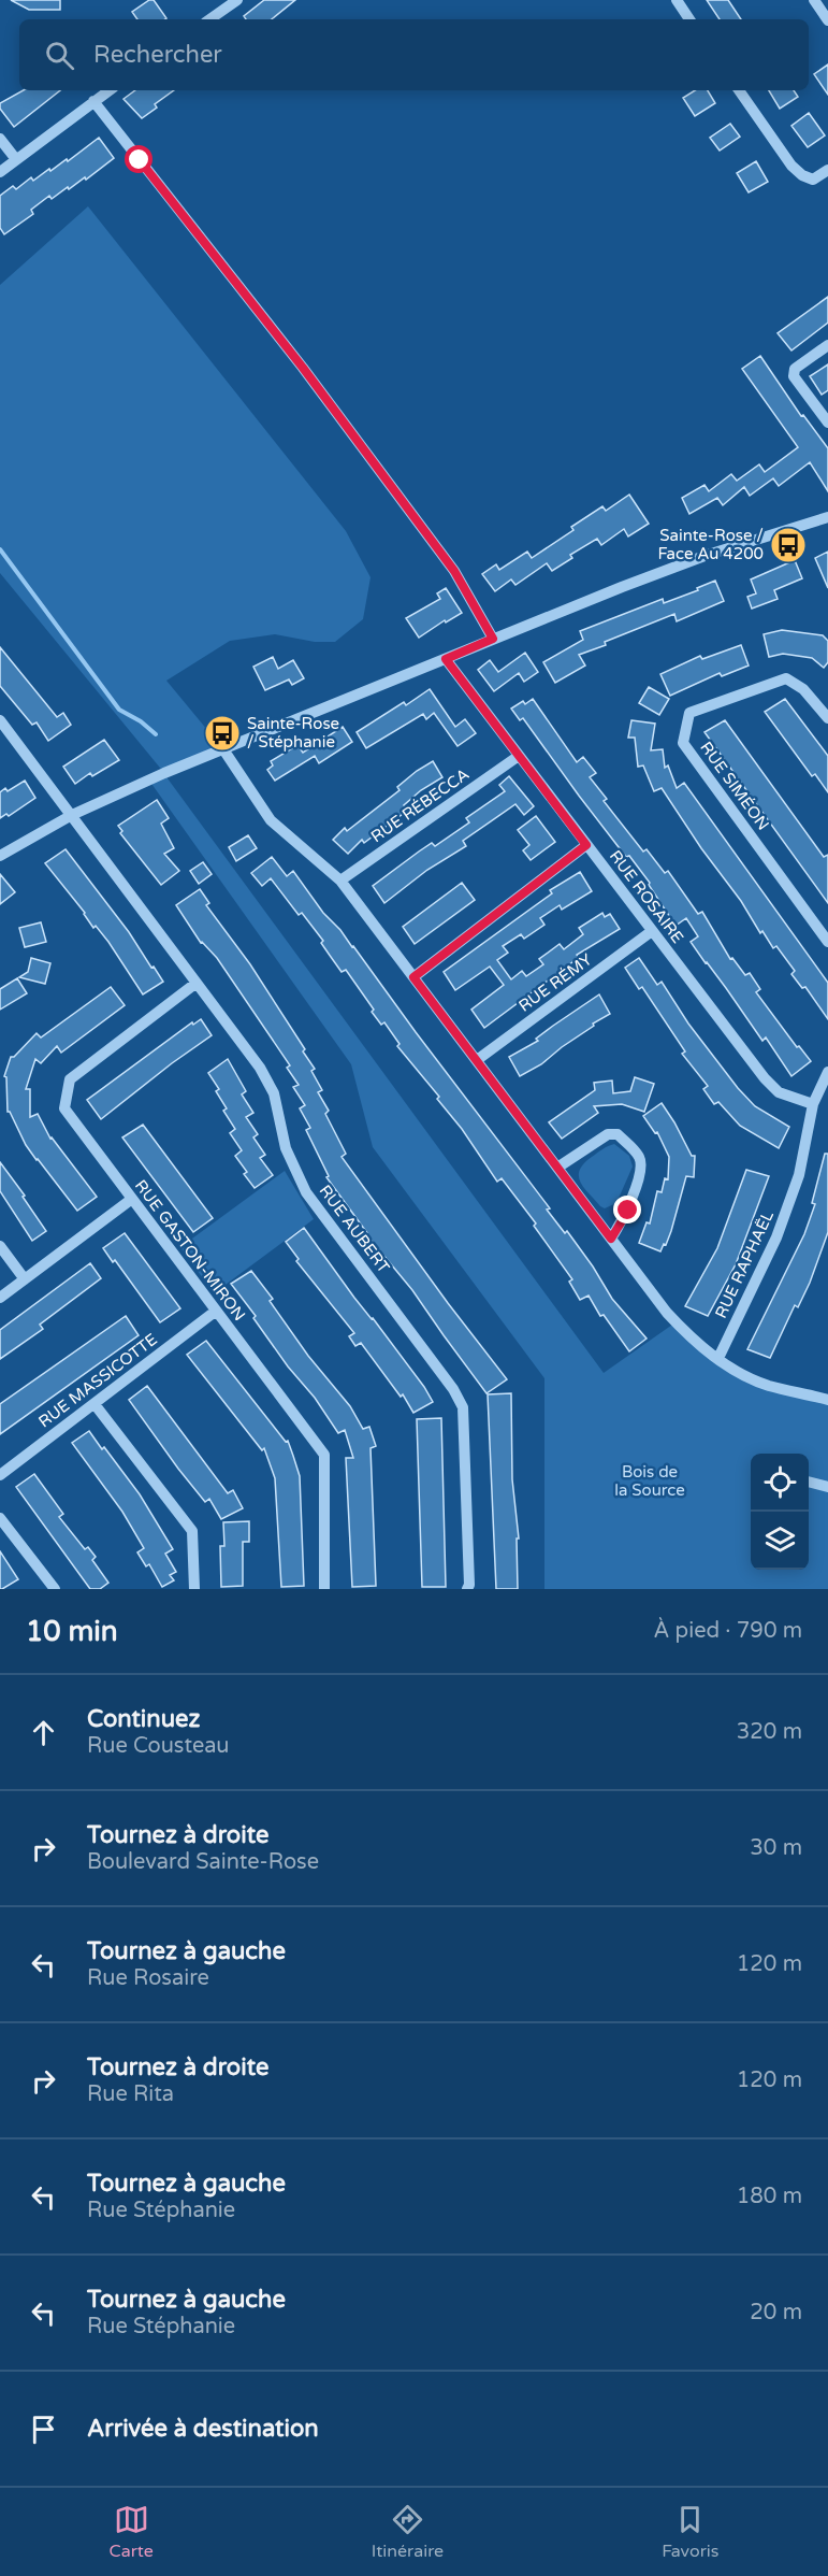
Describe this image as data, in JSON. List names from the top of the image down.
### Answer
{
  "streets": {
    "street": [
      "RUE SIMÉON",
      "RUE RÉBECCA",
      "RUE ROSAIRE",
      "RUE RÉMY",
      "RUE AUBERT",
      "RUE GASTON-MIRON",
      "RUE RAPHAËL",
      "RUE MASSICOTTE"
    ]
  },
  "crossings": [
    ["RUE RÉBECCA", "RUE ROSAIRE"],
    ["RUE ROSAIRE", "RUE RÉMY"],
    ["RUE ROSAIRE", "RUE RAPHAËL"],
    ["RUE AUBERT", "RUE GASTON-MIRON"],
    ["RUE GASTON-MIRON", "RUE MASSICOTTE"]
  ],
  "parks": ["Bois de la Source"],
  "places": {
    "bus stop": ["Sainte-Rose / Face Au 4200", "Sainte-Rose / Stéphanie"]
  },
  "page": {
    "search": "Rechercher",
    "heading": ["10 min", "À pied · 790 m"],
    "list": [
      ["Continuez", "Rue Cousteau", "320 m"],
      ["Tournez à droite", "Boulevard Sainte-Rose", "30 m"],
      ["Tournez à gauche", "Rue Rosaire", "120 m"],
      ["Tournez à droite", "Rue Rita", "120 m"],
      ["Tournez à gauche", "Rue Stéphanie", "180 m"],
      ["Tournez à gauche", "Rue Stéphanie", "20 m"],
      "Arrivée à destination"
    ],
    "nav": ["Carte", "Itinéraire", "Favoris"]
  }
}
